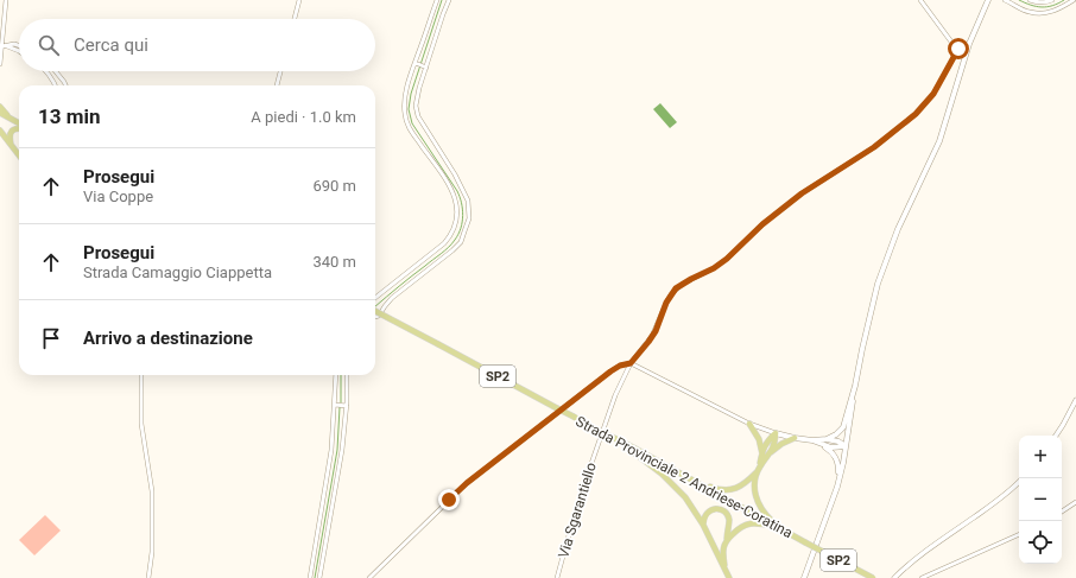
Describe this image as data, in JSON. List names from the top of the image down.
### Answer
{
  "streets": {
    "main road": ["SP2", "Strada Provinciale 2 Andriese-Coratina"],
    "street": ["Via Sgarantiello"]
  },
  "page": {
    "search": "Cerca qui",
    "heading": ["13 min", "A piedi · 1.0 km"],
    "list": [
      ["Prosegui", "Via Coppe", "690 m"],
      ["Prosegui", "Strada Camaggio Ciappetta", "340 m"],
      "Arrivo a destinazione"
    ],
    "map_buttons": ["+", "−"]
  }
}
